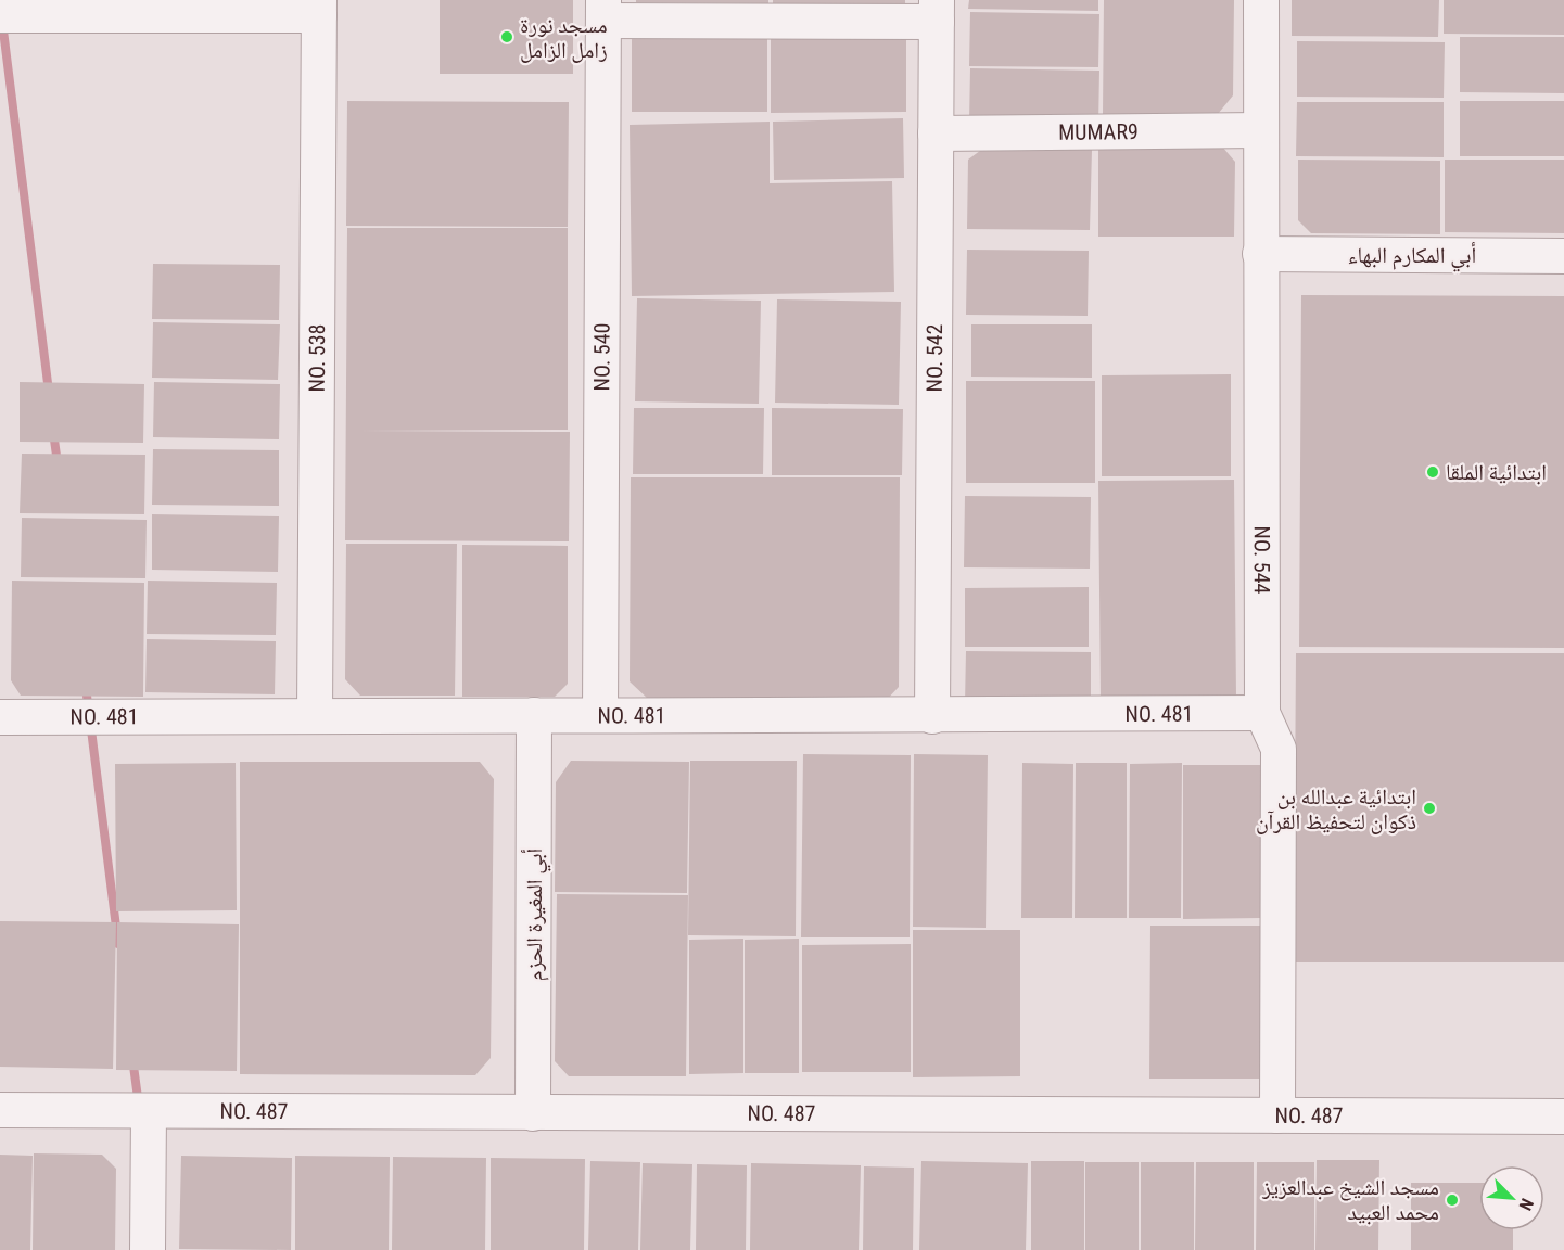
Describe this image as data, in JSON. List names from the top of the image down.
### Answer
{
  "streets": {
    "street": [
      "MUMAR9",
      "أبي المكارم البهاء",
      "NO. 540",
      "NO. 538",
      "NO. 542",
      "NO. 544",
      "NO. 481",
      "أبي المغيرة الحزم",
      "NO. 487"
    ]
  },
  "crossings": [
    ["MUMAR9", "NO. 542"],
    ["MUMAR9", "NO. 544"],
    ["أبي المكارم البهاء", "NO. 544"],
    ["NO. 540", "NO. 481"],
    ["NO. 538", "NO. 481"],
    ["NO. 542", "NO. 481"],
    ["NO. 544", "NO. 481"],
    ["NO. 544", "NO. 487"],
    ["NO. 481", "أبي المغيرة الحزم"],
    ["أبي المغيرة الحزم", "NO. 487"]
  ],
  "places": [
    "مسجد نورة زامل الزامل",
    "ابتدائية الملقا",
    "ابتدائية عبدالله بن ذكوان لتحفيظ القرآن",
    "مسجد الشيخ عبدالعزيز محمد العبيد"
  ],
  "north": "bottom right"
}
